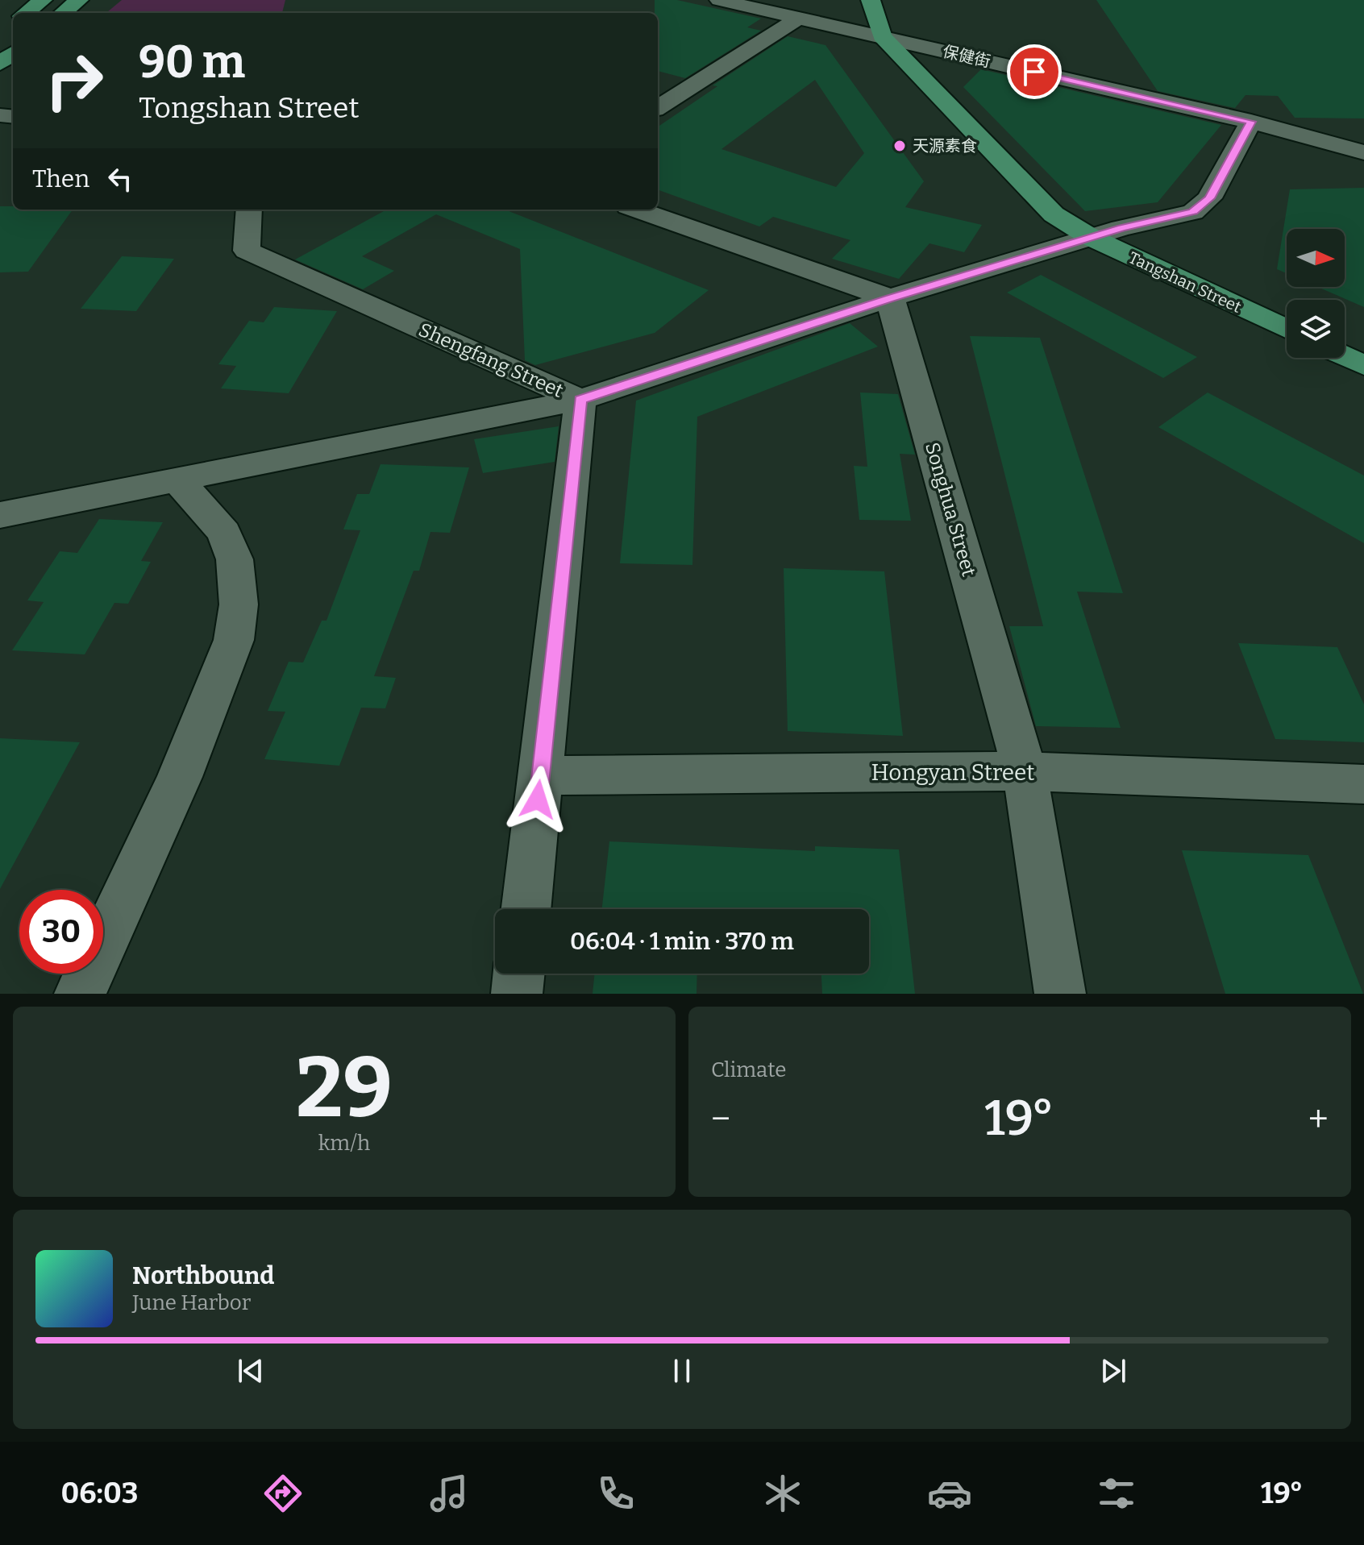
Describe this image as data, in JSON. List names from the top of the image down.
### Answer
{
  "streets": {
    "main road": ["Tangshan Street"],
    "street": [
      "保健街",
      "Shengfang Street",
      "Songhua Street",
      "Hongyan Street"
    ]
  },
  "crossings": [
    ["保健街", "Tangshan Street"],
    ["Shengfang Street", "Hongyan Street"],
    ["Songhua Street", "Hongyan Street"]
  ],
  "places": ["天源素食"],
  "north": "right",
  "page": {
    "turn": ["90 m", "Tongshan Street"],
    "then": "Then",
    "limit": "30",
    "trip": "06:04 · 1 min · 370 m",
    "tile": [
      ["29", "km/h"],
      "Climate"
    ],
    "heat": ["−", "19°", "+"],
    "song": ["Northbound", "June Harbor"],
    "tabs": ["06:03", "19°"]
  }
}
